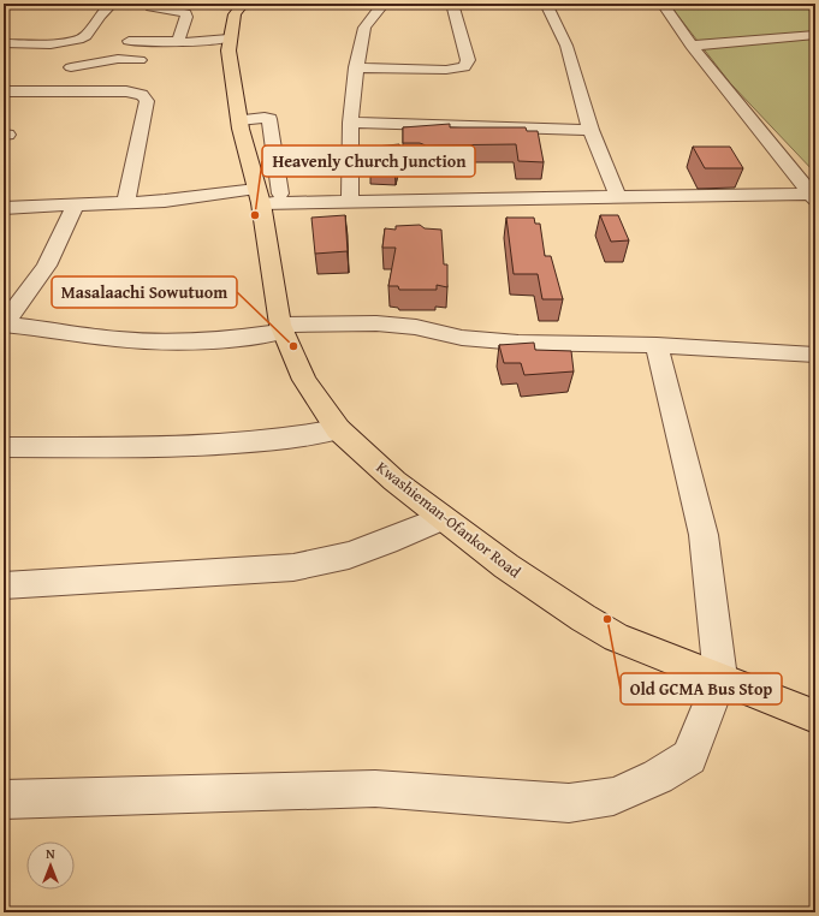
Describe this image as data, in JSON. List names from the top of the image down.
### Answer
{
  "streets": {
    "main road": ["Kwashieman-Ofankor Road"]
  },
  "places": ["Heavenly Church Junction", "Masalaachi Sowutuom", "Old GCMA Bus Stop"],
  "north": "top"
}
